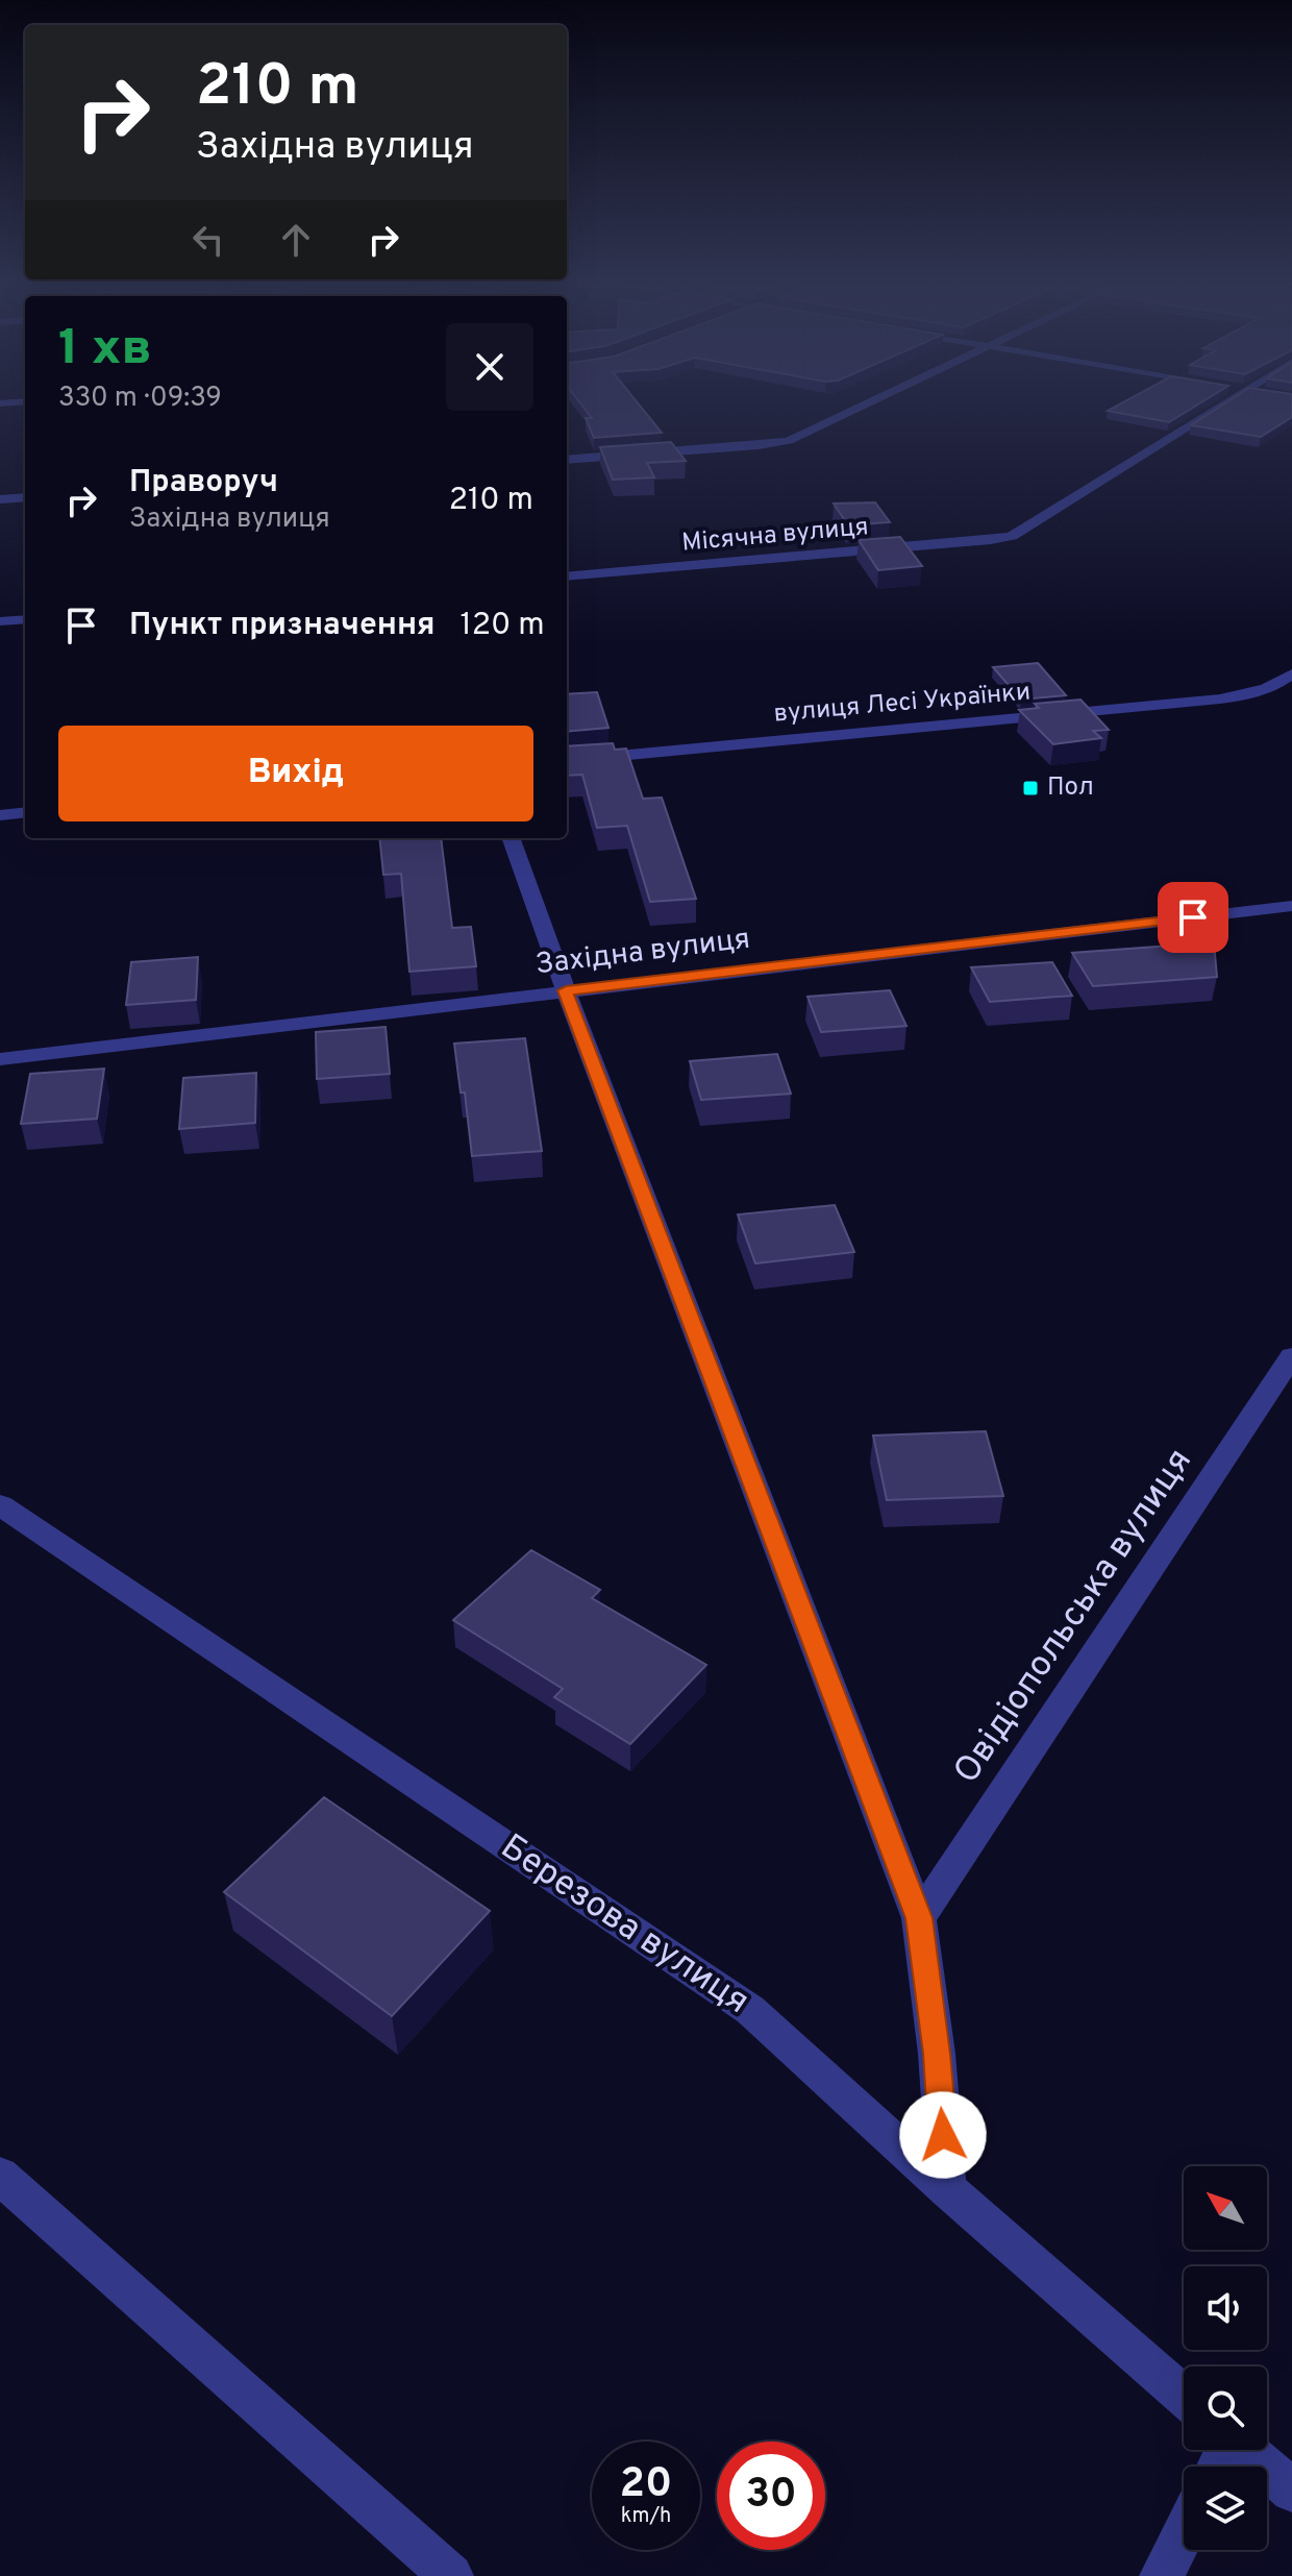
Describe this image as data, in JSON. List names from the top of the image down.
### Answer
{
  "streets": {
    "street": [
      "Місячна вулиця",
      "вулиця Лесі Українки",
      "Західна вулиця",
      "Овідіопольська вулиця",
      "Березова вулиця"
    ]
  },
  "places": {
    "transit": ["Пол"]
  },
  "north": "top left",
  "page": {
    "turn": ["210 m", "Західна вулиця"],
    "heading": ["1 хв", "330 m · 09:39"],
    "list": [
      {
        "name": "Праворуч",
        "note": "Західна вулиця",
        "value": "210 m"
      },
      {
        "name": "Пункт призначення",
        "value": "120 m"
      }
    ],
    "buttons": "Вихід",
    "speed": "20 km/h",
    "limit": "30"
  }
}
